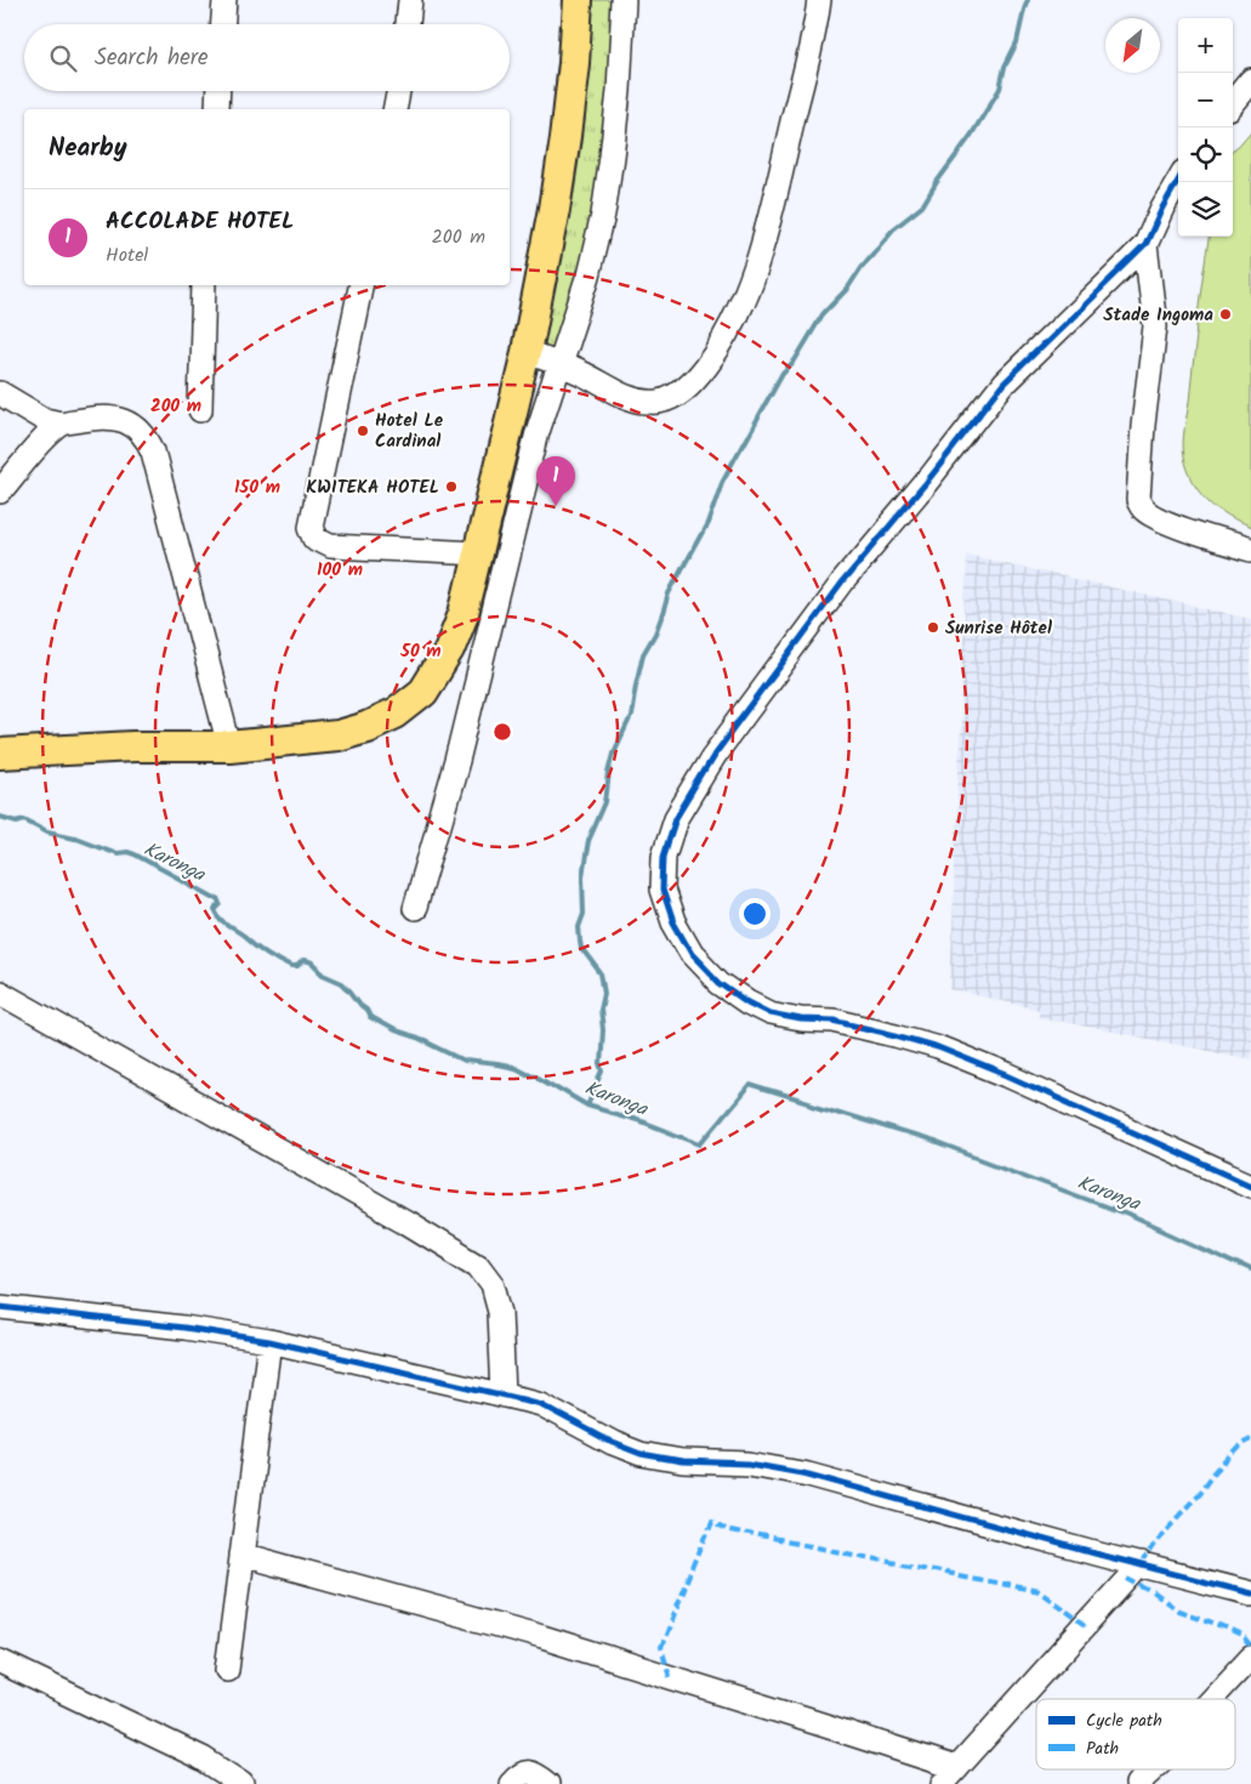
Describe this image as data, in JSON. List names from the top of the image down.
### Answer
{
  "water": ["Karonga"],
  "places": [
    "Stade Ingoma",
    "Hotel Le Cardinal",
    "KWITEKA HOTEL",
    "Sunrise Hôtel"
  ],
  "legend": ["Cycle path", "Path"],
  "north": "bottom left",
  "page": {
    "map_buttons": ["+", "−"],
    "search": "Search here",
    "heading": "Nearby",
    "list": [
      {
        "mark": "1",
        "name": "ACCOLADE HOTEL",
        "note": "Hotel",
        "value": "200 m"
      }
    ],
    "pins": "1"
  },
  "rings": [
    "200 m",
    "150 m",
    "100 m",
    "50 m"
  ]
}
